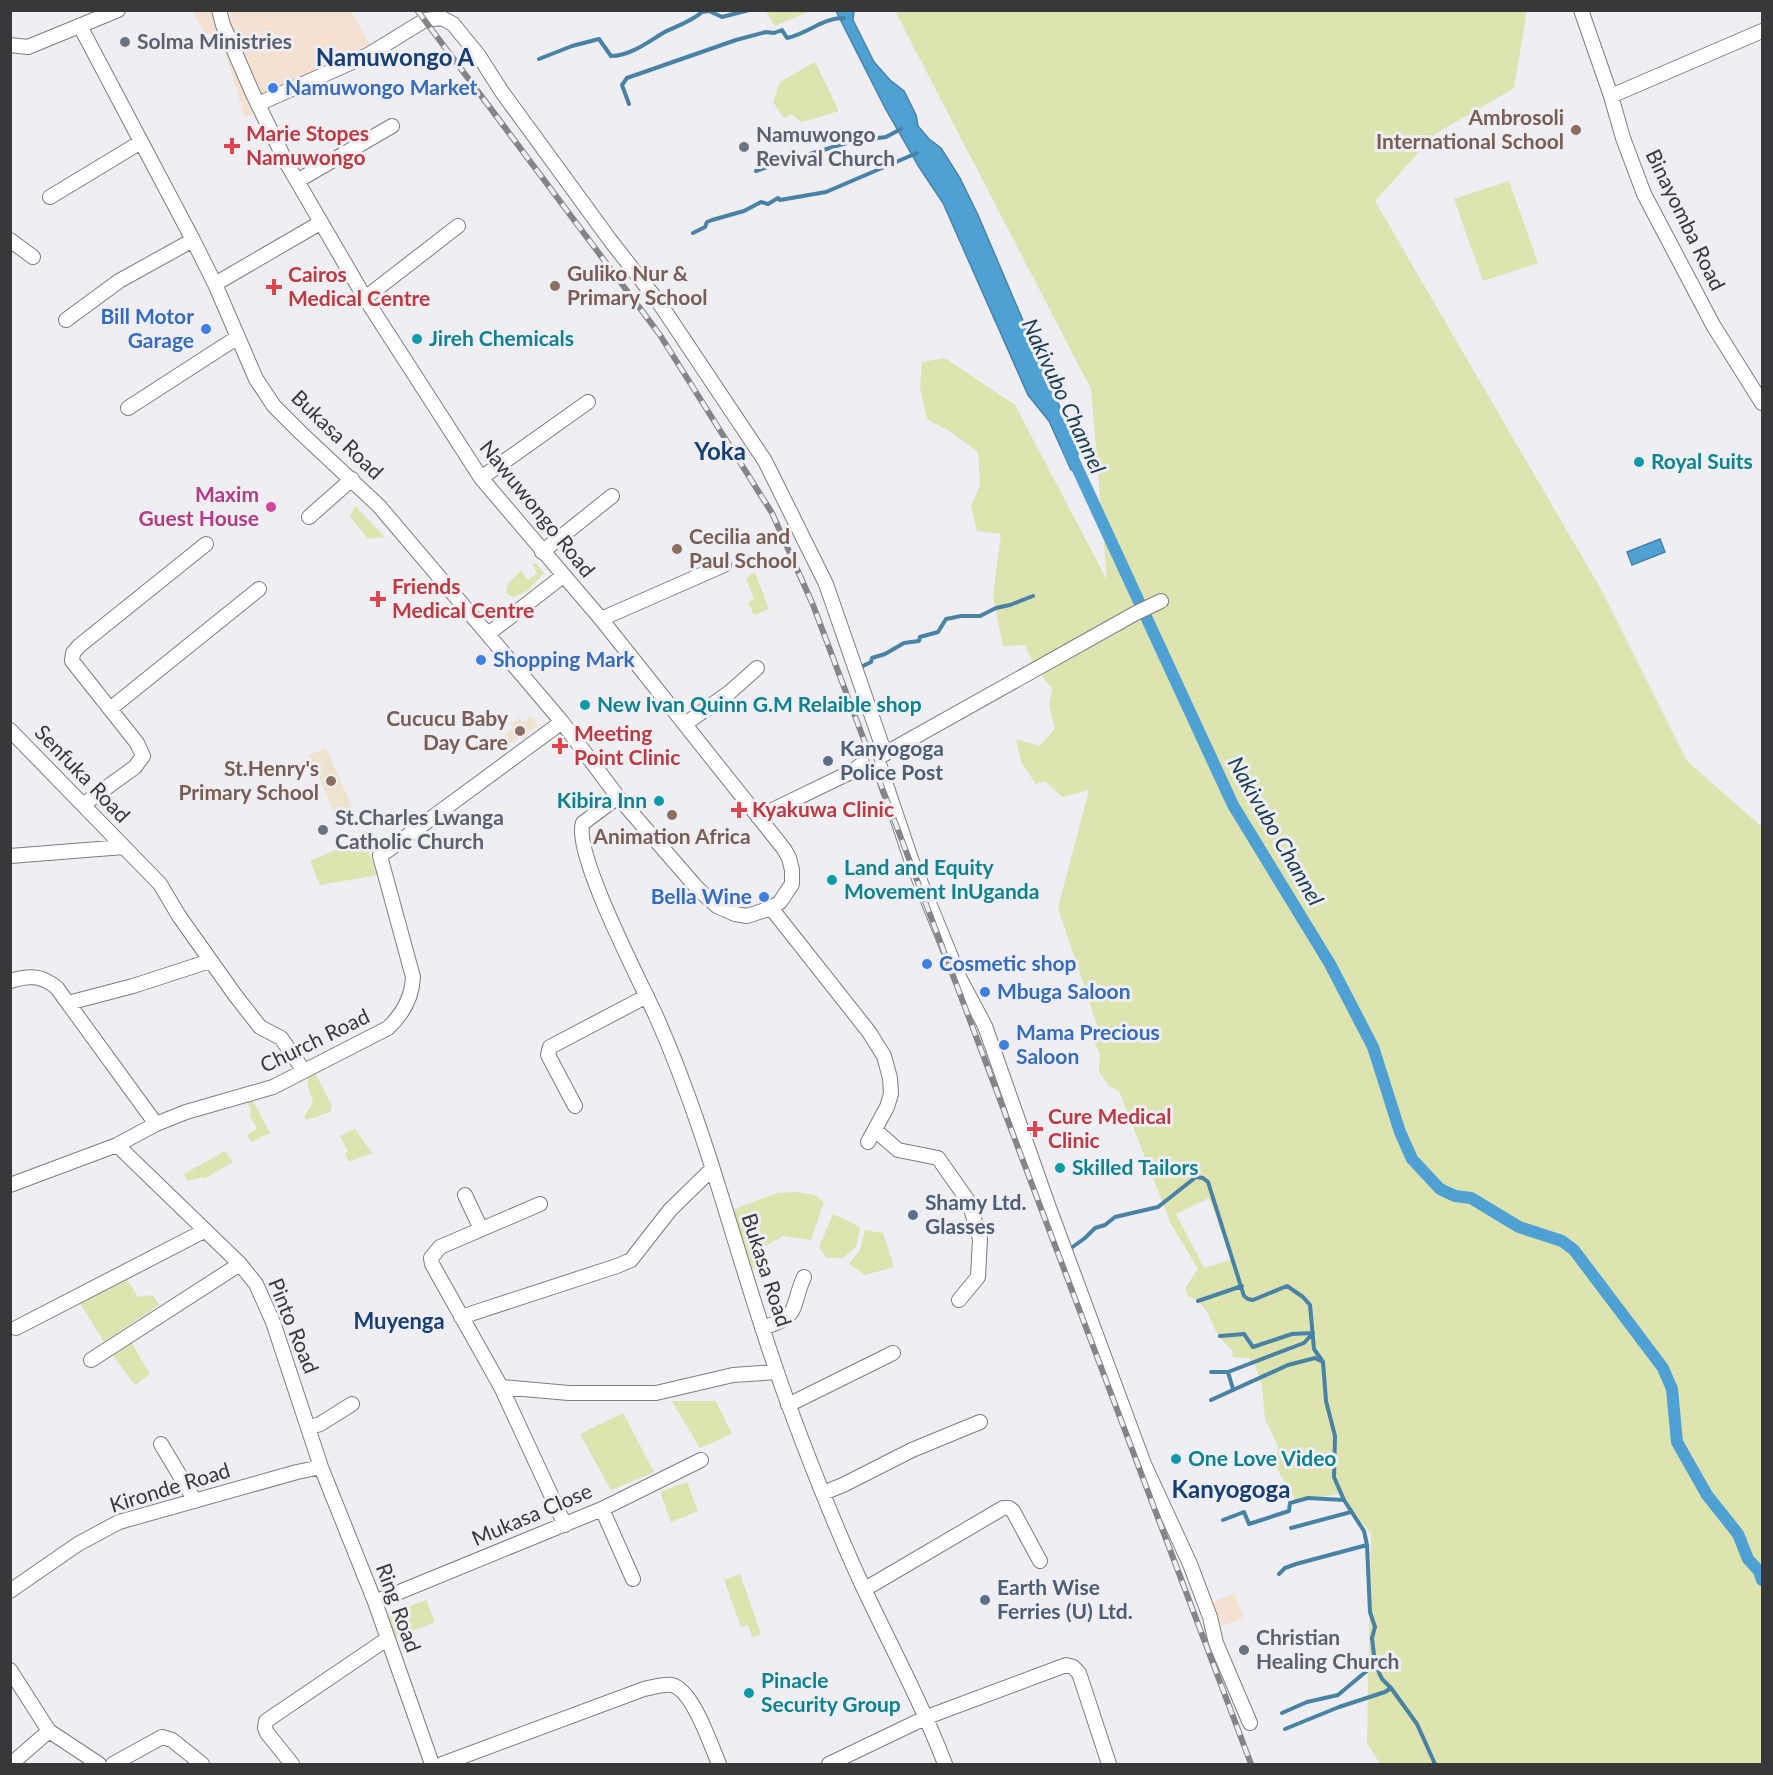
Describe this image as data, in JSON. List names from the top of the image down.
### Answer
{
  "streets": {
    "street": [
      "Binayomba Road",
      "Bukasa Road",
      "Nawuwongo Road",
      "Senfuka Road",
      "Church Road",
      "Pinto Road",
      "Kironde Road",
      "Mukasa Close",
      "Ring Road"
    ]
  },
  "crossings": [
    ["Bukasa Road", "Nawuwongo Road"],
    ["Bukasa Road", "Church Road"],
    ["Senfuka Road", "Church Road"],
    ["Church Road", "Pinto Road"],
    ["Pinto Road", "Kironde Road"],
    ["Pinto Road", "Ring Road"],
    ["Kironde Road", "Ring Road"],
    ["Mukasa Close", "Ring Road"]
  ],
  "districts": [
    "Namuwongo A",
    "Yoka",
    "Muyenga",
    "Kanyogoga"
  ],
  "water": ["Nakivubo Channel"],
  "places": {
    "other": [
      "Solma Ministries",
      "Namuwongo Market",
      "Ambrosoli International School",
      "Namuwongo Revival Church",
      "Guliko Nur & Primary School",
      "Bill Motor Garage",
      "Jireh Chemicals",
      "Royal Suits",
      "Maxim Guest House",
      "Cecilia and Paul School",
      "Shopping Mark",
      "New Ivan Quinn G.M Relaible shop",
      "Cucucu Baby Day Care",
      "Kanyogoga Police Post",
      "St.Henry's Primary School",
      "Kibira Inn",
      "Animation Africa",
      "St.Charles Lwanga Catholic Church",
      "Land and Equity Movement InUganda",
      "Bella Wine",
      "Cosmetic shop",
      "Mbuga Saloon",
      "Mama Precious Saloon",
      "Skilled Tailors",
      "Shamy Ltd. Glasses",
      "One Love Video",
      "Earth Wise Ferries (U) Ltd.",
      "Christian Healing Church",
      "Pinacle Security Group"
    ],
    "health": [
      "Marie Stopes Namuwongo",
      "Cairos Medical Centre",
      "Friends Medical Centre",
      "Meeting Point Clinic",
      "Kyakuwa Clinic",
      "Cure Medical Clinic"
    ]
  }
}
